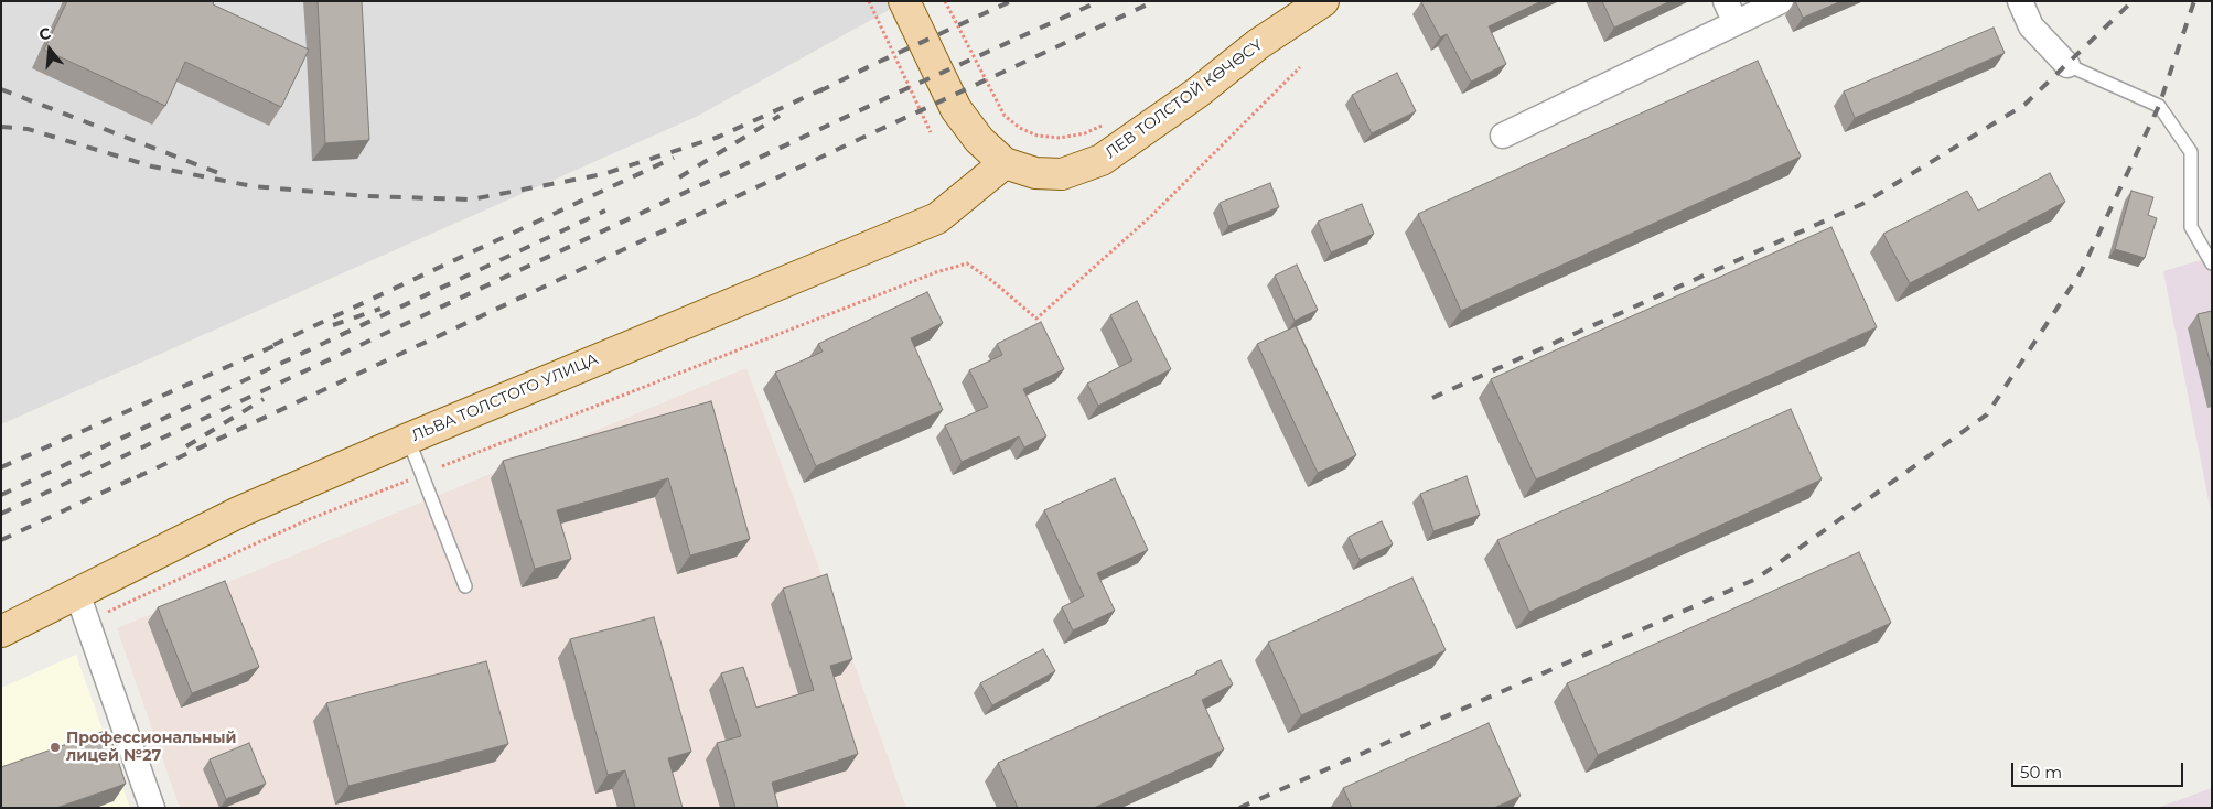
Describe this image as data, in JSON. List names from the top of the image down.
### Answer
{
  "streets": {
    "main road": ["ЛЕВ ТОЛСТОЙ КӨЧӨСҮ", "ЛЬВА ТОЛСТОГО УЛИЦА"]
  },
  "crossings": [
    ["ЛЕВ ТОЛСТОЙ КӨЧӨСҮ", "ЛЬВА ТОЛСТОГО УЛИЦА"]
  ],
  "places": ["Профессиональный лицей №27"],
  "scale_bar": "50 m",
  "north": "top"
}
